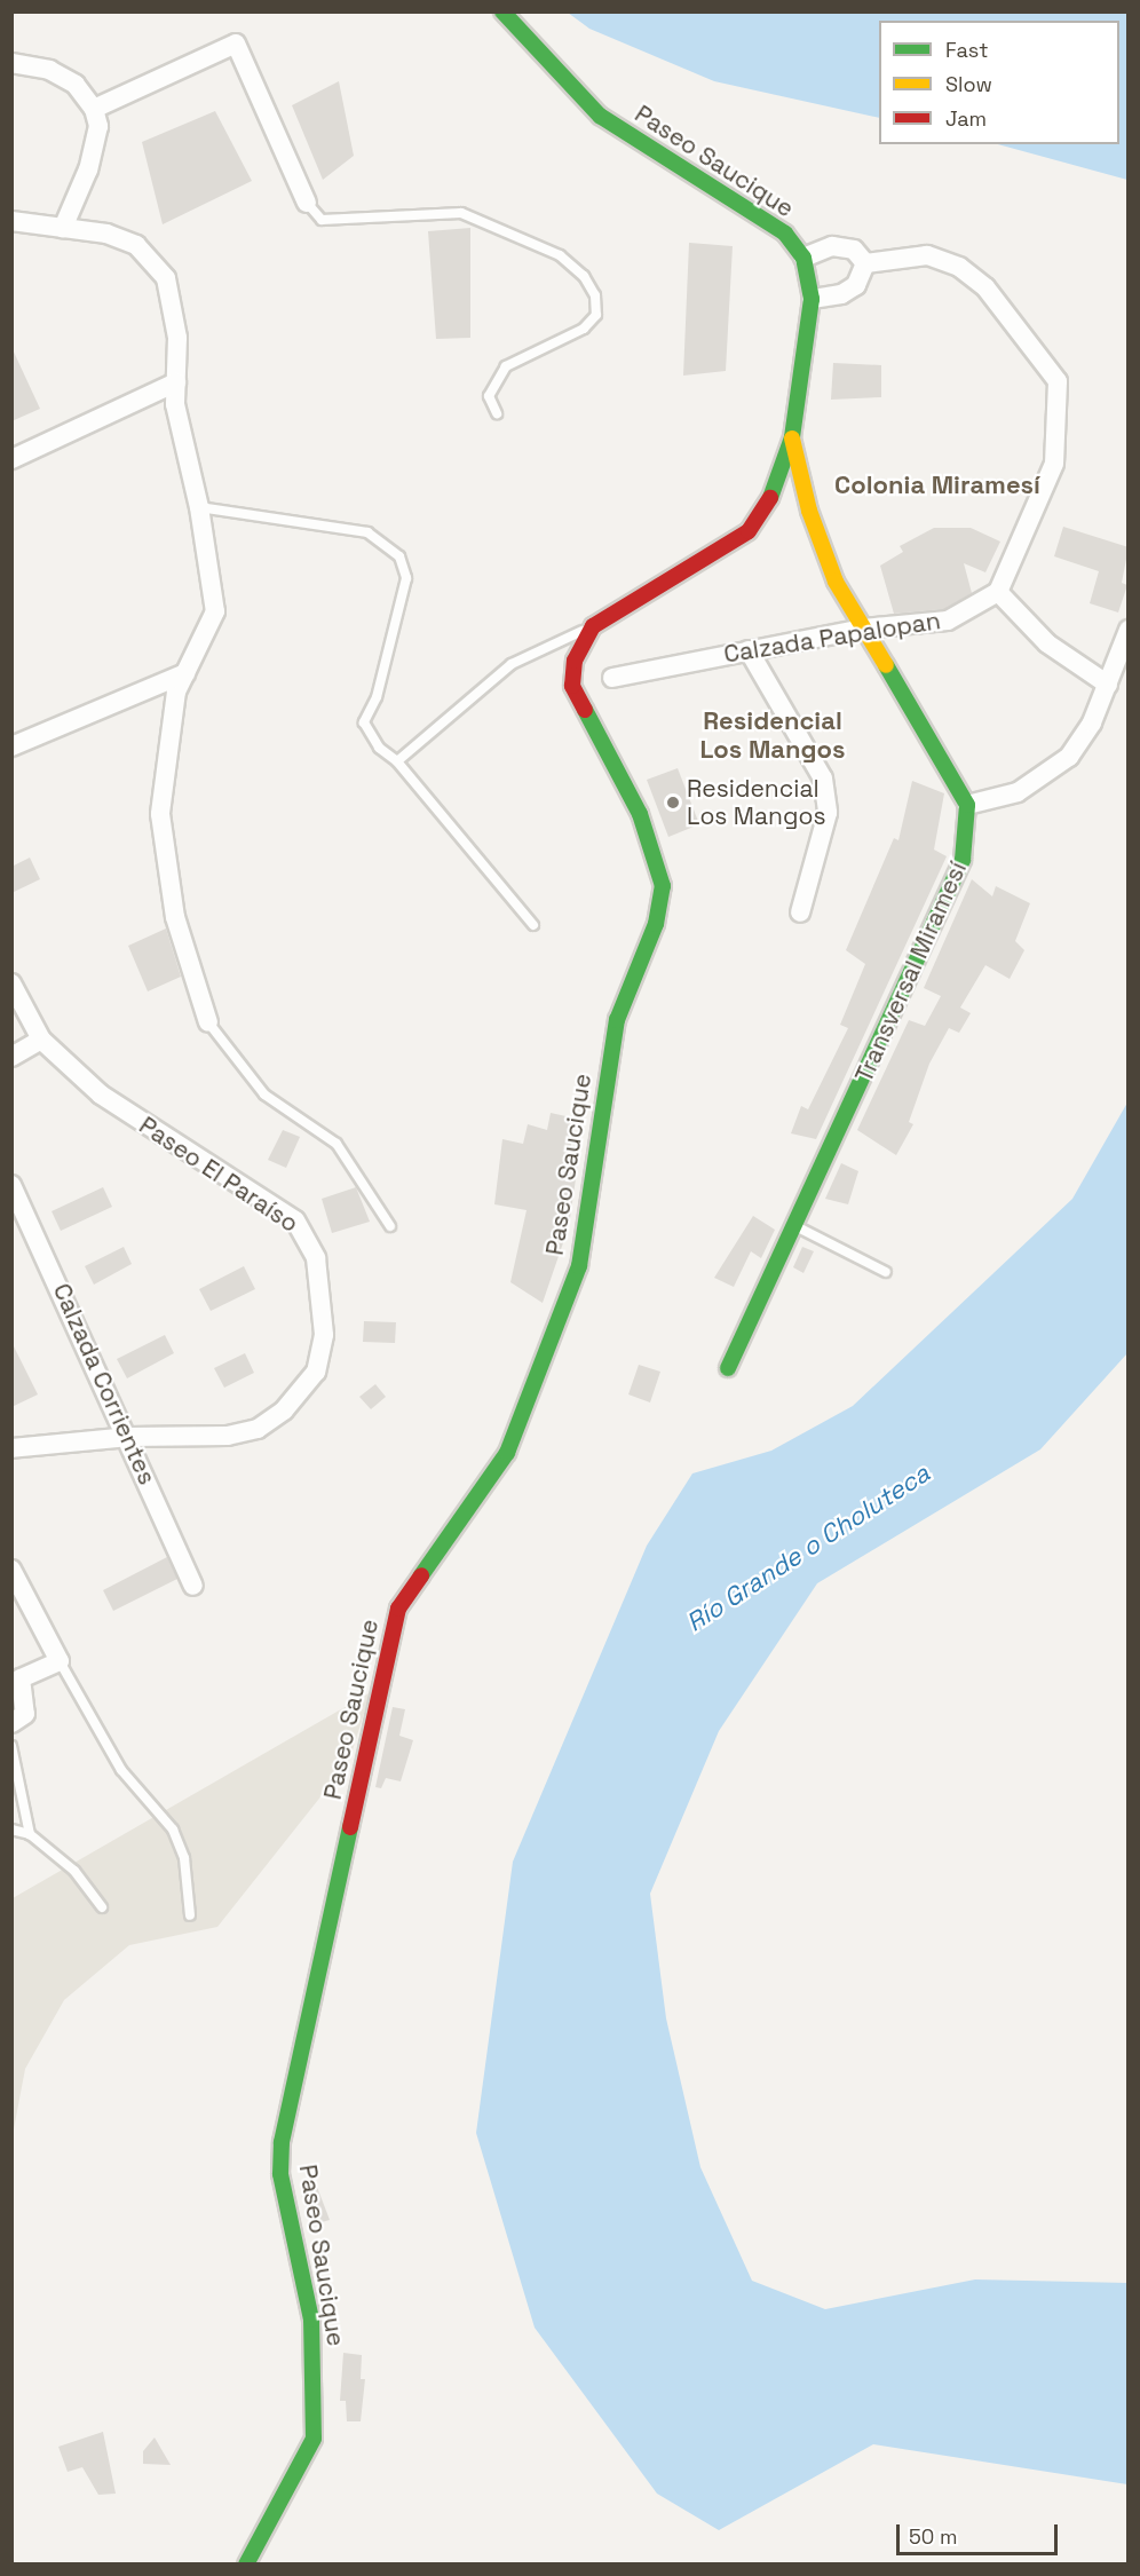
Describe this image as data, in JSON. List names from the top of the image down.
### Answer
{
  "streets": {
    "street": [
      "Paseo Saucique",
      "Calzada Papalopan",
      "Transversal Miramesí",
      "Paseo El Paraíso",
      "Calzada Corrientes"
    ]
  },
  "crossings": [
    ["Paseo El Paraíso", "Calzada Corrientes"]
  ],
  "districts": ["Colonia Miramesí", "Residencial Los Mangos"],
  "water": ["Río Grande o Choluteca"],
  "places": ["Residencial Los Mangos"],
  "legend": ["Fast", "Slow", "Jam"],
  "scale_bar": "50 m"
}
